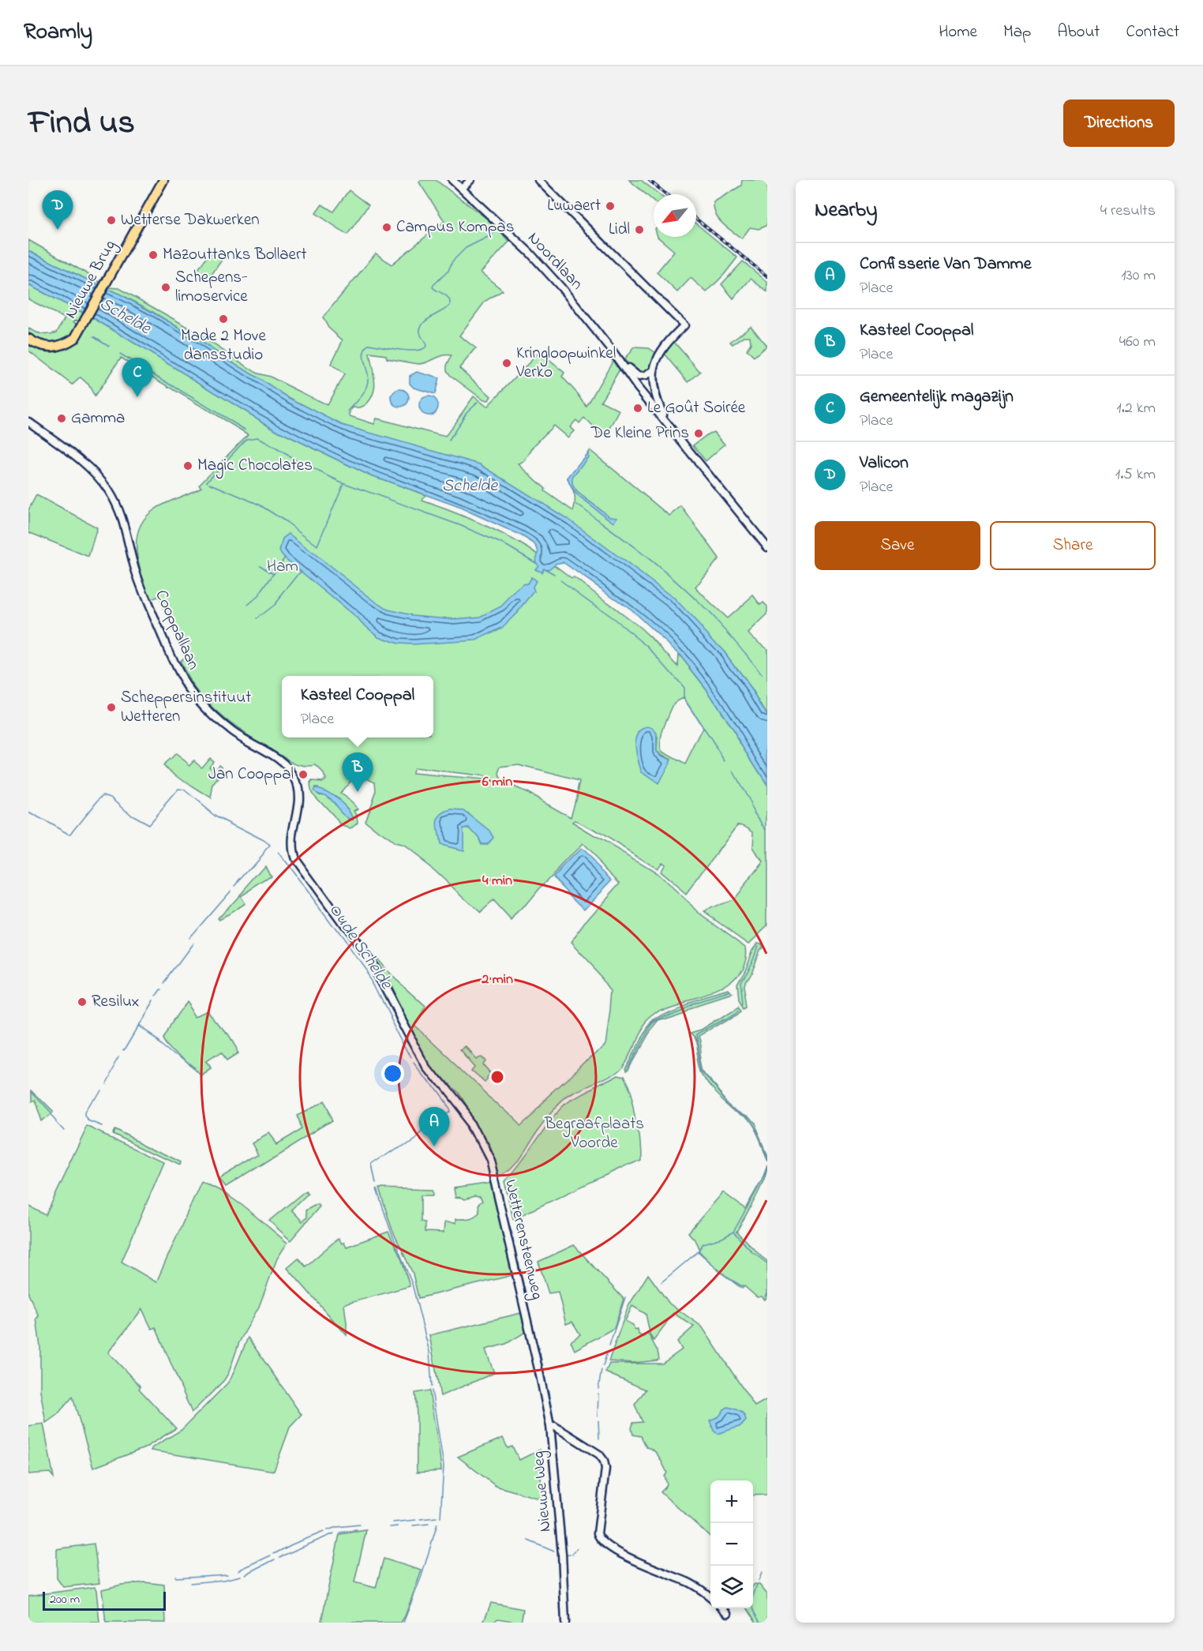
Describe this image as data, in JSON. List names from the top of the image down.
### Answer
{
  "streets": {
    "main road": ["Nieuwe Brug"],
    "street": [
      "Noordlaan",
      "Cooppallaan",
      "Wetterensteenweg",
      "Nieuwe Weg"
    ]
  },
  "crossings": [
    ["Cooppallaan", "Wetterensteenweg"],
    ["Wetterensteenweg", "Nieuwe Weg"]
  ],
  "water": ["Schelde", "Oude Schelde"],
  "parks": ["Ham", "Begraafplaats Voorde"],
  "places": [
    "Luwaert",
    "Wetterse Dakwerken",
    "Campus Kompas",
    "Lidl",
    "Mazouttanks Bollaert",
    "Schepens- limoservice",
    "Made 2 Move dansstudio",
    "Kringloopwinkel Verko",
    "Le Goût Soirée",
    "Gamma",
    "De Kleine Prins",
    "Magic Chocolates",
    "Scheppersinstituut Wetteren",
    "Jan Cooppal",
    "Resilux"
  ],
  "scale_bar": "200 m",
  "north": "bottom left",
  "page": {
    "header": "Roamly",
    "nav": [
      "Home",
      "Map",
      "About",
      "Contact"
    ],
    "title": "Find us",
    "buttons": [
      "Directions",
      ["Save", "Share"]
    ],
    "heading": ["Nearby", "4 results"],
    "pins": [
      "D",
      "C",
      "B",
      "A"
    ],
    "list": [
      {
        "mark": "A",
        "name": "Confisserie Van Damme",
        "note": "Place",
        "value": "130 m"
      },
      {
        "mark": "B",
        "name": "Kasteel Cooppal",
        "note": "Place",
        "value": "460 m"
      },
      {
        "mark": "C",
        "name": "Gemeentelijk magazijn",
        "note": "Place",
        "value": "1.2 km"
      },
      {
        "mark": "D",
        "name": "Valicon",
        "note": "Place",
        "value": "1.5 km"
      }
    ],
    "popup": ["Kasteel Cooppal", "Place"],
    "map_buttons": ["+", "−"],
    "scale": "200 m"
  },
  "rings": ["6 min", "4 min", "2 min"]
}
